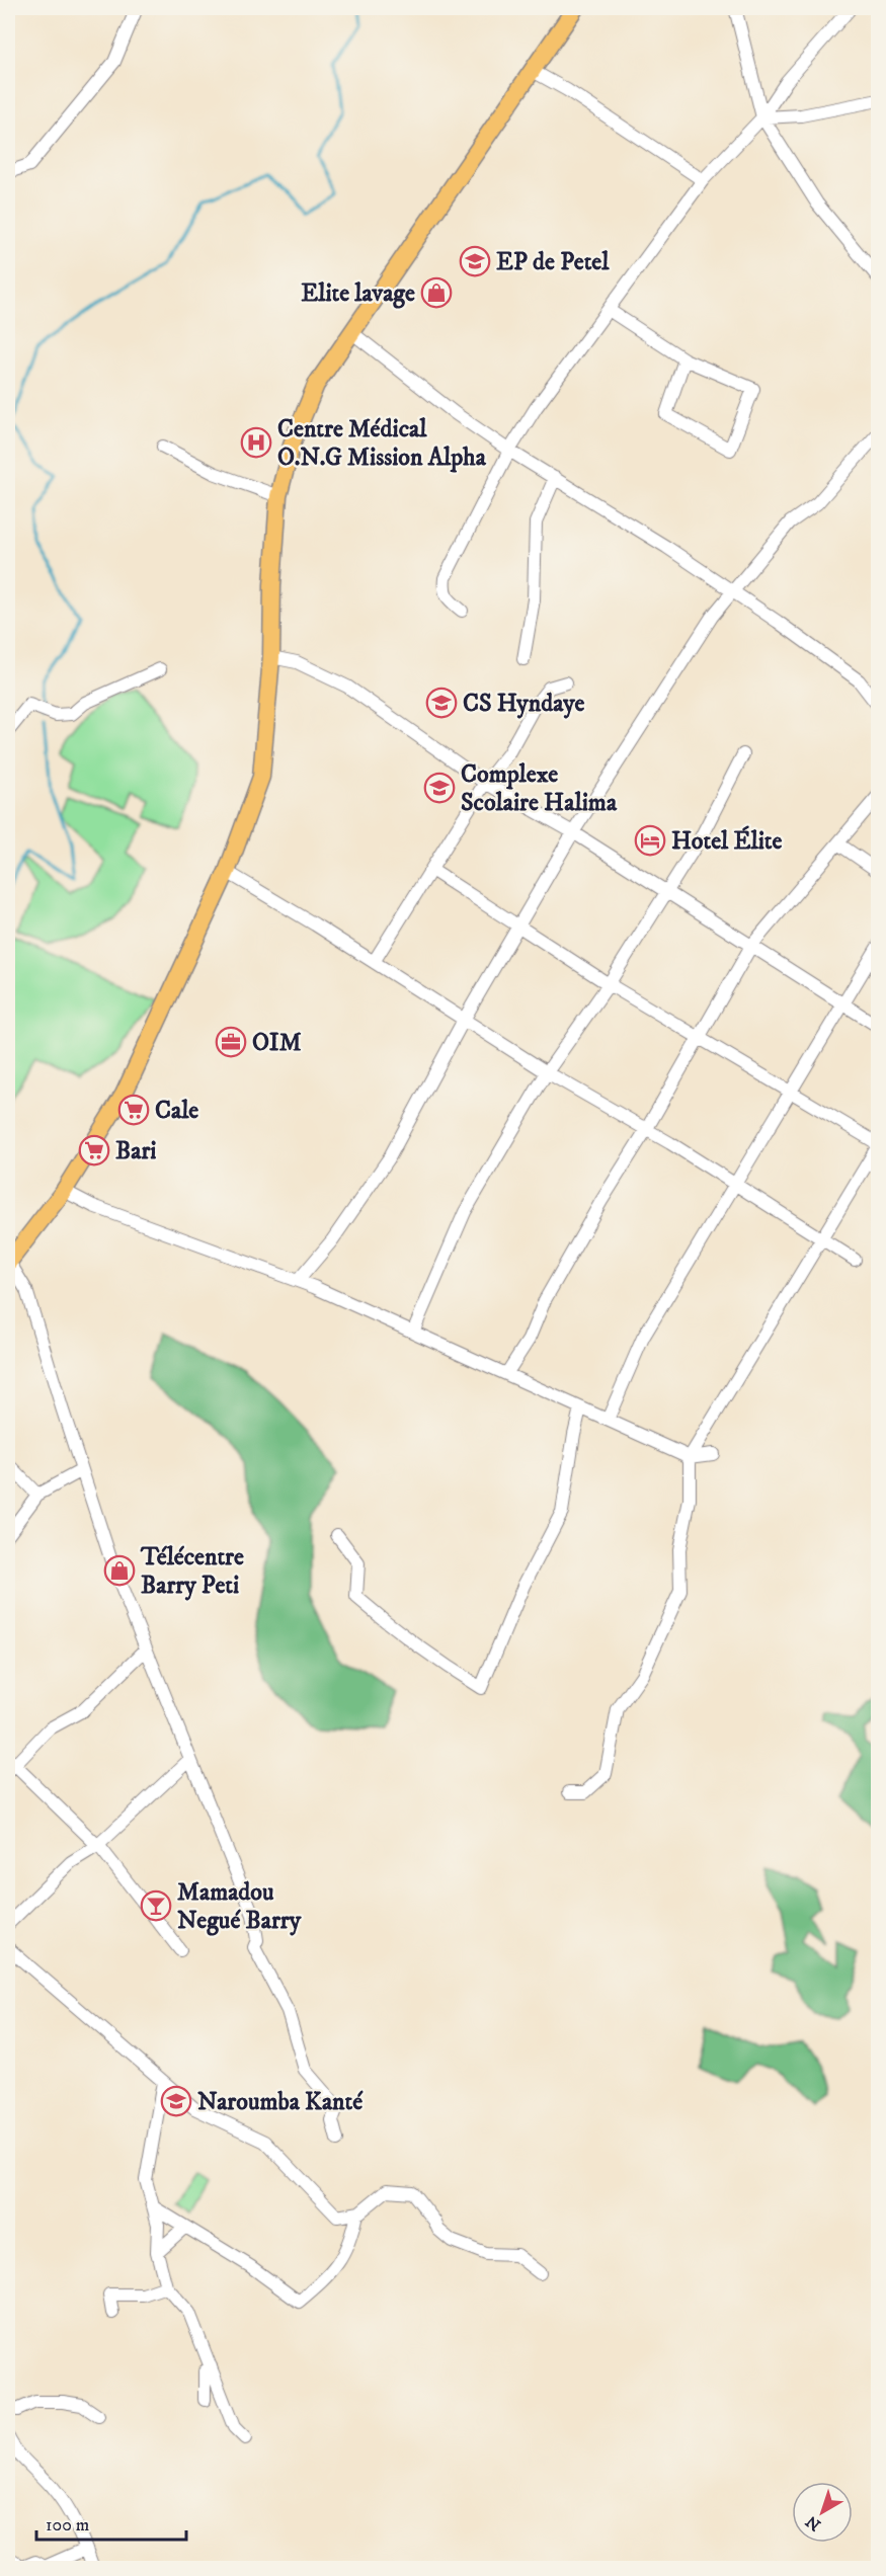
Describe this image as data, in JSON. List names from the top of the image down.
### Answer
{
  "places": {
    "school or university": [
      "EP de Petel",
      "CS Hyndaye",
      "Complexe Scolaire Halima",
      "Naroumba Kanté"
    ],
    "shop": ["Elite lavage", "Télécentre Barry Peti"],
    "hospital": ["Centre Médical O.N.G Mission Alpha"],
    "hotel": ["Hotel Élite"],
    "office": ["OIM"],
    "supermarket": ["Cale", "Bari"],
    "bar": ["Mamadou Negué Barry"]
  },
  "scale_bar": "100 m",
  "north": "bottom left"
}
